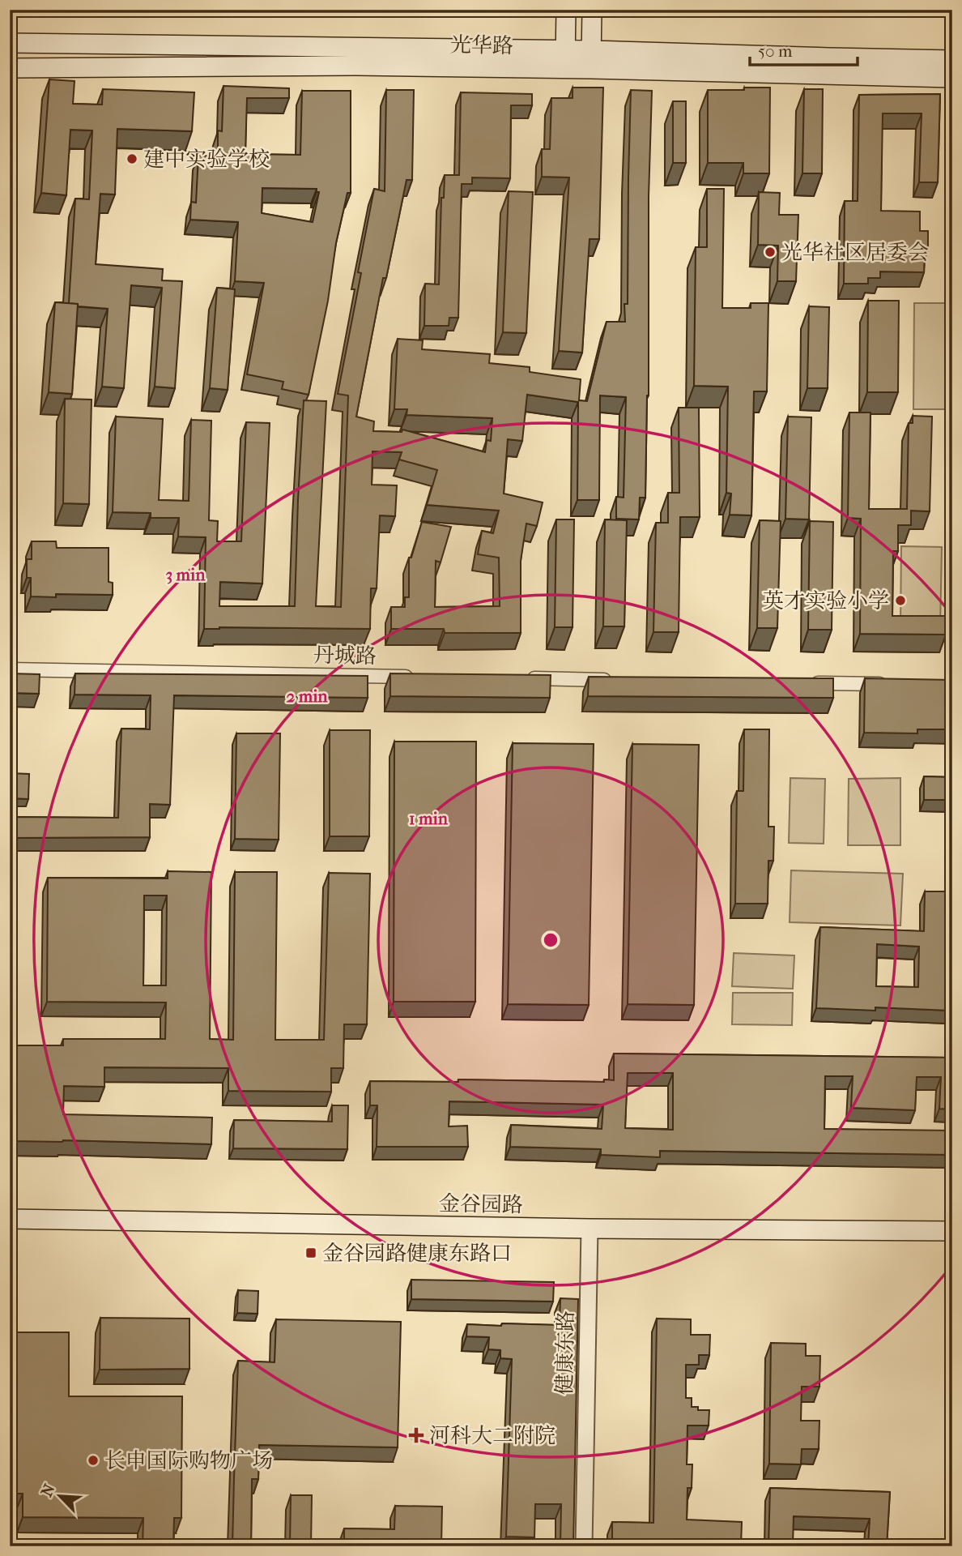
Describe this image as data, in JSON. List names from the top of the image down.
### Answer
{
  "streets": {
    "main road": ["光华路", "金谷园路"],
    "street": ["丹城路", "健康东路"]
  },
  "crossings": [
    ["金谷园路", "健康东路"]
  ],
  "places": {
    "other": [
      "建中实验学校",
      "光华社区居委会",
      "英才实验小学",
      "长申国际购物广场"
    ],
    "transit": ["金谷园路健康东路口"],
    "health": ["河科大二附院"]
  },
  "scale_bar": "50 m",
  "north": "top left",
  "rings": ["3 min", "2 min", "1 min"]
}
